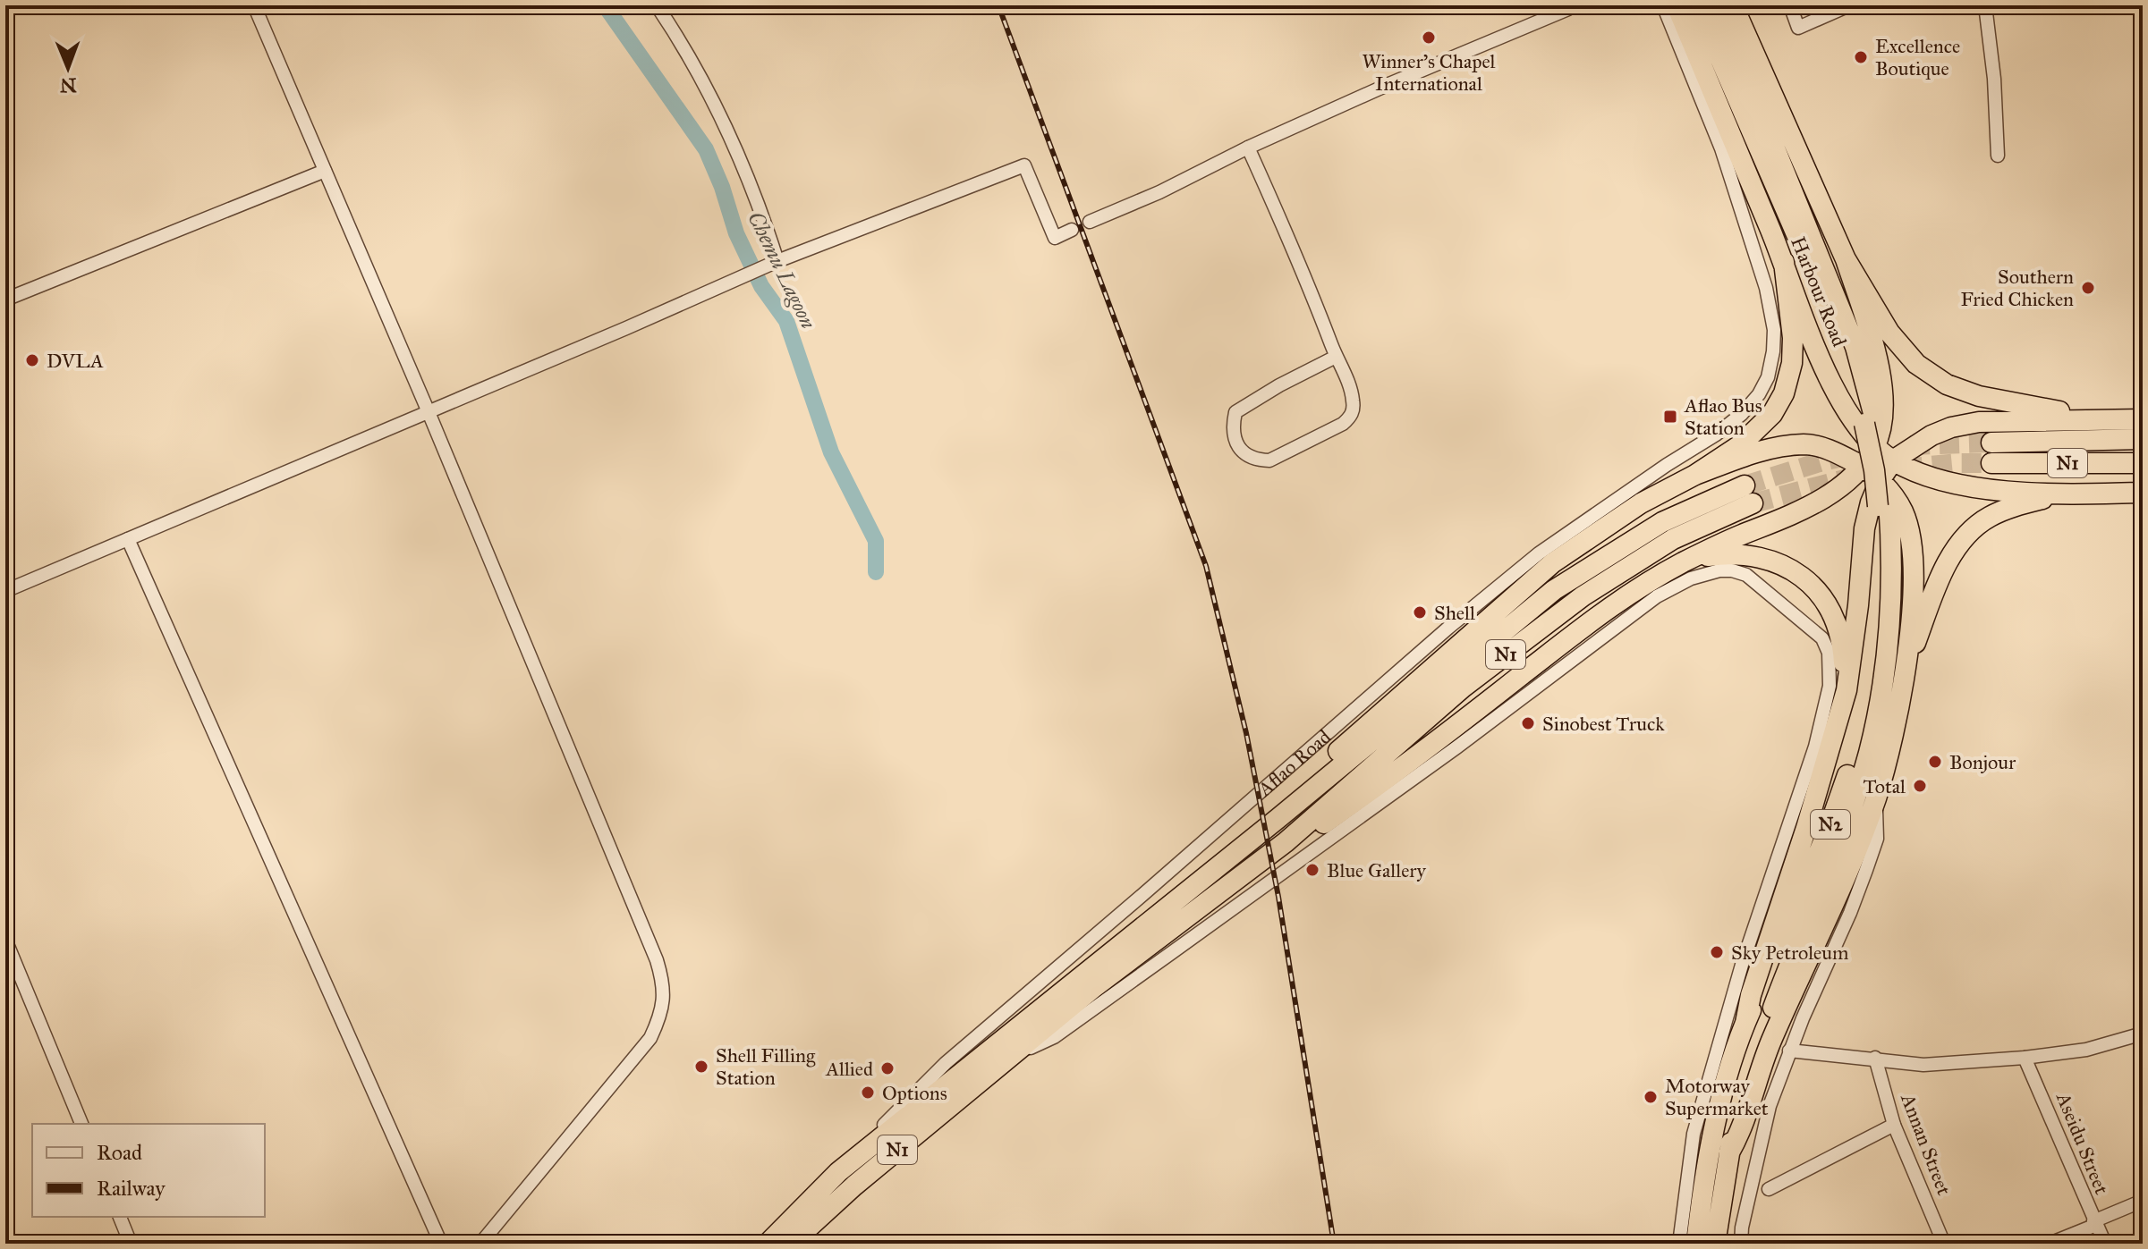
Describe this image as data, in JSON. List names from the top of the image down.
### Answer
{
  "streets": {
    "highway": [
      "Harbour Road",
      "N1",
      "Aflao Road",
      "N2"
    ],
    "street": ["Aseidu Street", "Annan Street"]
  },
  "crossings": [
    ["Harbour Road", "N2"]
  ],
  "water": ["Chemu Lagoon"],
  "places": {
    "other": [
      "Winner's Chapel International",
      "Excellence Boutique",
      "Southern Fried Chicken",
      "DVLA",
      "Shell",
      "Sinobest Truck",
      "Bonjour",
      "Total",
      "Blue Gallery",
      "Sky Petroleum",
      "Shell Filling Station",
      "Allied",
      "Options",
      "Motorway Supermarket"
    ],
    "transit": ["Aflao Bus Station"]
  },
  "legend": ["Road", "Railway"],
  "north": "bottom"
}
